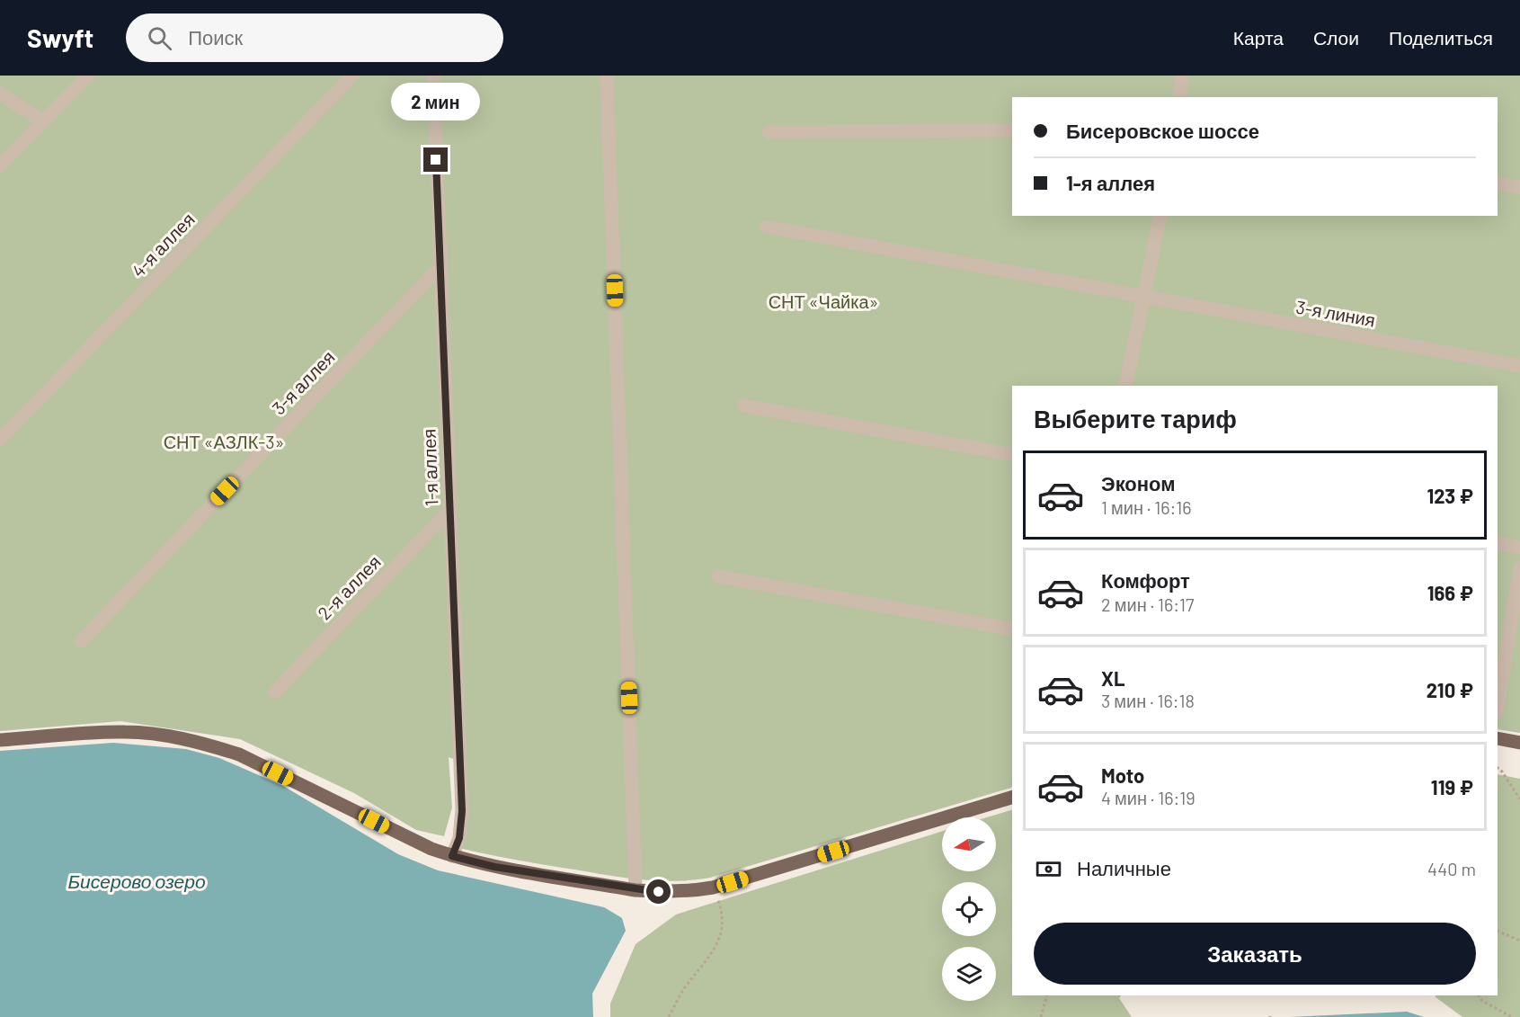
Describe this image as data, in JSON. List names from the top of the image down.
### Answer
{
  "streets": {
    "street": [
      "4-я аллея",
      "3-я линия",
      "3-я аллея",
      "1-я аллея",
      "2-я аллея"
    ]
  },
  "crossings": [
    ["3-я аллея", "1-я аллея"],
    ["1-я аллея", "2-я аллея"]
  ],
  "water": ["Бисерово озеро"],
  "parks": ["СНТ «Чайка»", "СНТ «АЗЛК-3»"],
  "north": "left",
  "page": {
    "header": "Swyft",
    "search": "Поиск",
    "nav": ["Карта", "Слои", "Поделиться"],
    "bubble": "2 мин",
    "banner": ["Бисеровское шоссе", "1-я аллея"],
    "heading": "Выберите тариф",
    "list": [
      {
        "name": "Эконом",
        "note": "1 мин · 16:16",
        "value": "123 ₽"
      },
      {
        "name": "Комфорт",
        "note": "2 мин · 16:17",
        "value": "166 ₽"
      },
      {
        "name": "XL",
        "note": "3 мин · 16:18",
        "value": "210 ₽"
      },
      {
        "name": "Moto",
        "note": "4 мин · 16:19",
        "value": "119 ₽"
      }
    ],
    "pay": ["Наличные", "440 m"],
    "buttons": "Заказать"
  }
}
